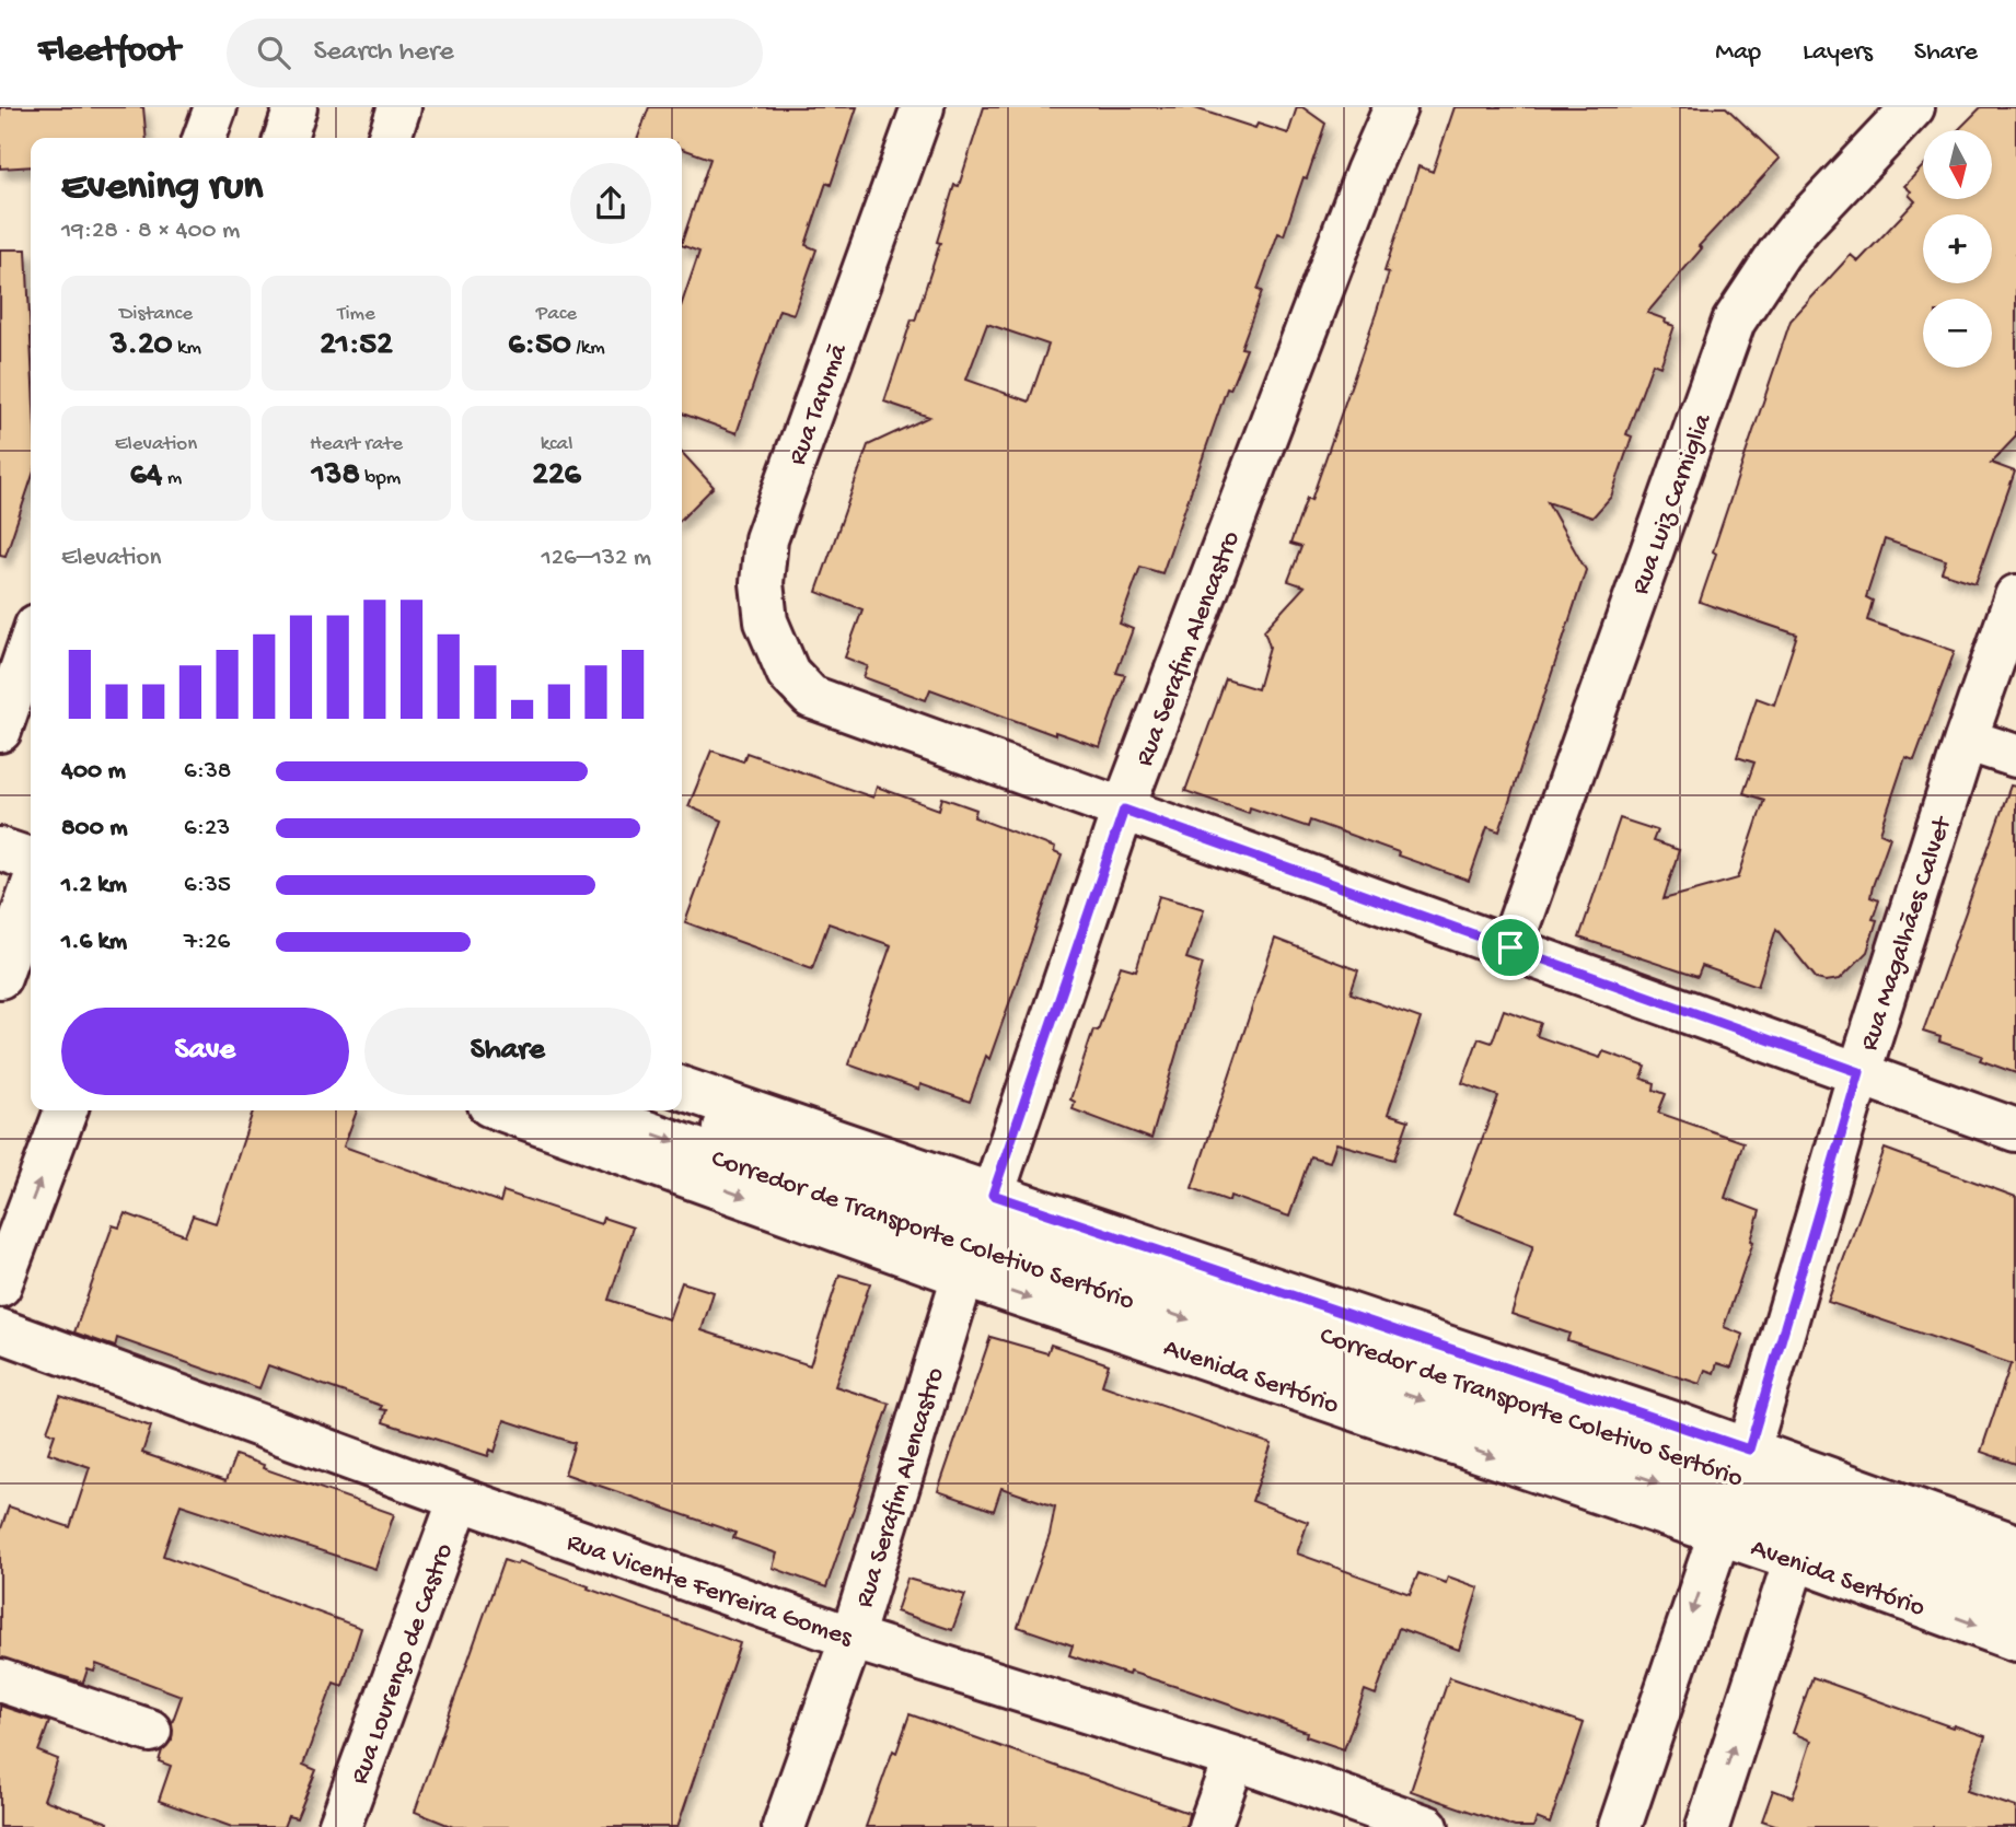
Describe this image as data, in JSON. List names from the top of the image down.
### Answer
{
  "streets": {
    "street": [
      "Rua Tarumã",
      "Rua Luiz Carniglia",
      "Rua Serafim Alencastro",
      "Rua Magalhães Calvet",
      "Corredor de Transporte Coletivo Sertório",
      "Avenida Sertório",
      "Rua Vicente Ferreira Gomes",
      "Rua Lourenço de Castro"
    ]
  },
  "crossings": [
    ["Rua Tarumã", "Rua Serafim Alencastro"],
    ["Rua Serafim Alencastro", "Avenida Sertório"],
    ["Rua Serafim Alencastro", "Rua Vicente Ferreira Gomes"],
    ["Rua Vicente Ferreira Gomes", "Rua Lourenço de Castro"]
  ],
  "north": "bottom",
  "page": {
    "header": "Fleetfoot",
    "search": "Search here",
    "nav": ["Map", "Layers", "Share"],
    "map_buttons": ["+", "−"],
    "heading": ["Evening run", "19:28 · 8 × 400 m"],
    "stats": [
      ["Distance", "3.20 km"],
      ["Time", "21:52"],
      ["Pace", "6:50 /km"],
      ["Elevation", "64 m"],
      ["Heart rate", "138 bpm"],
      ["kcal", "226"]
    ],
    "chart": ["Elevation", "126–132 m"],
    "list": [
      {
        "name": "400 m",
        "note": "6:38"
      },
      {
        "name": "800 m",
        "note": "6:23"
      },
      {
        "name": "1.2 km",
        "note": "6:35"
      },
      {
        "name": "1.6 km",
        "note": "7:26"
      }
    ],
    "buttons": ["Save", "Share"]
  }
}
